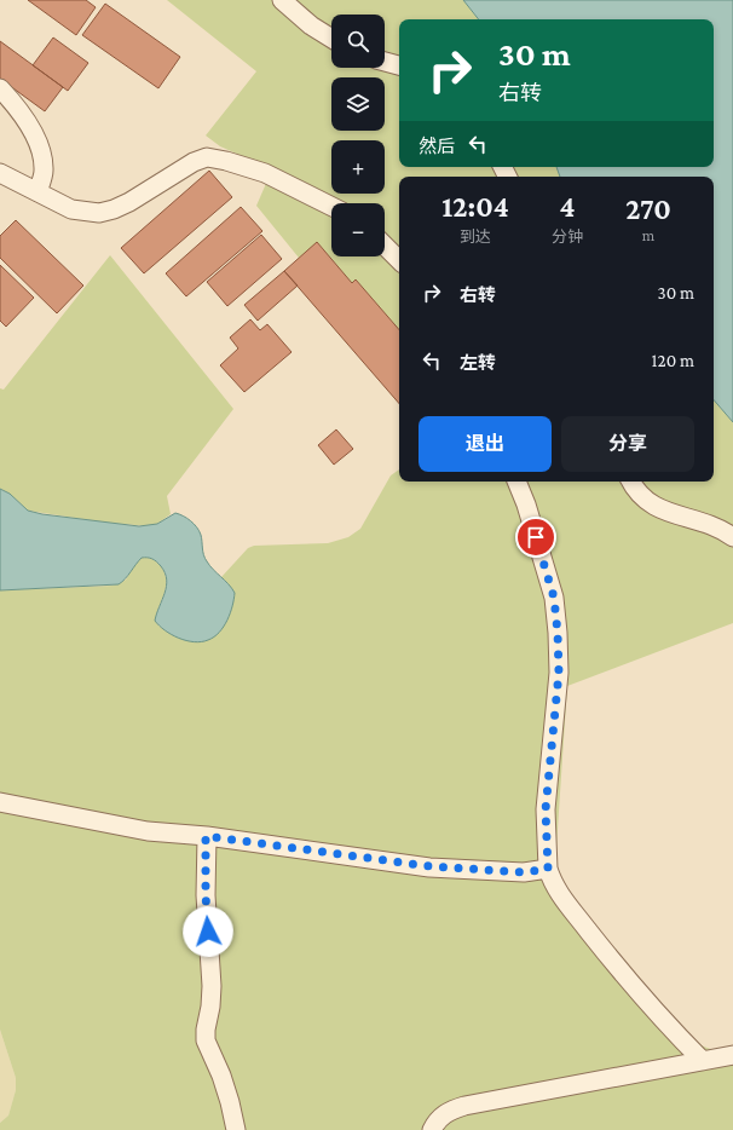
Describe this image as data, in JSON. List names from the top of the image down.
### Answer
{
  "page": {
    "map_buttons": ["+", "−"],
    "turn": ["30 m", "右转"],
    "then": "然后",
    "eta": [
      "12:04",
      "到达",
      "4",
      "分钟",
      "270",
      "m"
    ],
    "list": [
      {
        "name": "右转",
        "value": "30 m"
      },
      {
        "name": "左转",
        "value": "120 m"
      }
    ],
    "buttons": ["退出", "分享"]
  }
}
